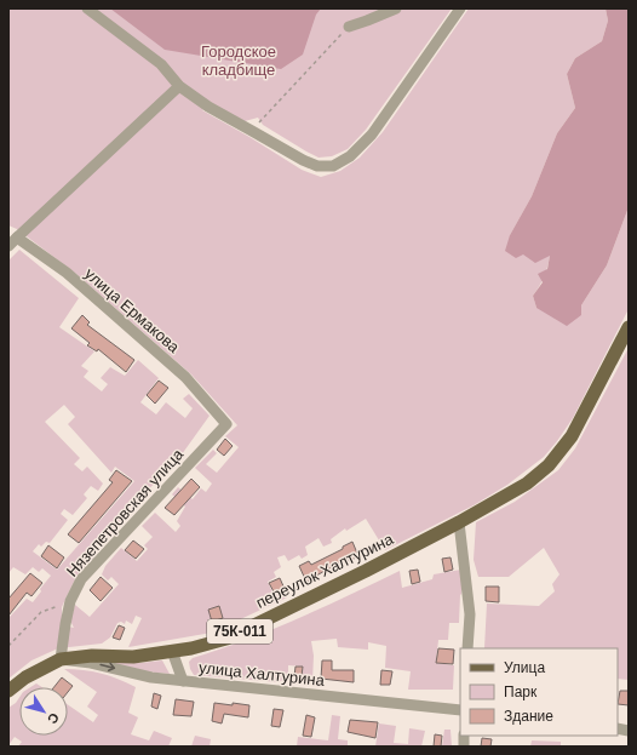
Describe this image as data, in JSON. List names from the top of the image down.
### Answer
{
  "streets": {
    "main road": ["переулок Халтурина", "75К-011"],
    "street": ["улица Ермакова", "Нязепетровская улица", "улица Халтурина"]
  },
  "crossings": [
    ["улица Ермакова", "Нязепетровская улица"],
    ["Нязепетровская улица", "переулок Халтурина"],
    ["Нязепетровская улица", "улица Халтурина"],
    ["переулок Халтурина", "75К-011"],
    ["переулок Халтурина", "улица Халтурина"]
  ],
  "parks": ["Городское кладбище"],
  "legend": ["Улица", "Парк", "Здание"],
  "north": "bottom right"
}
